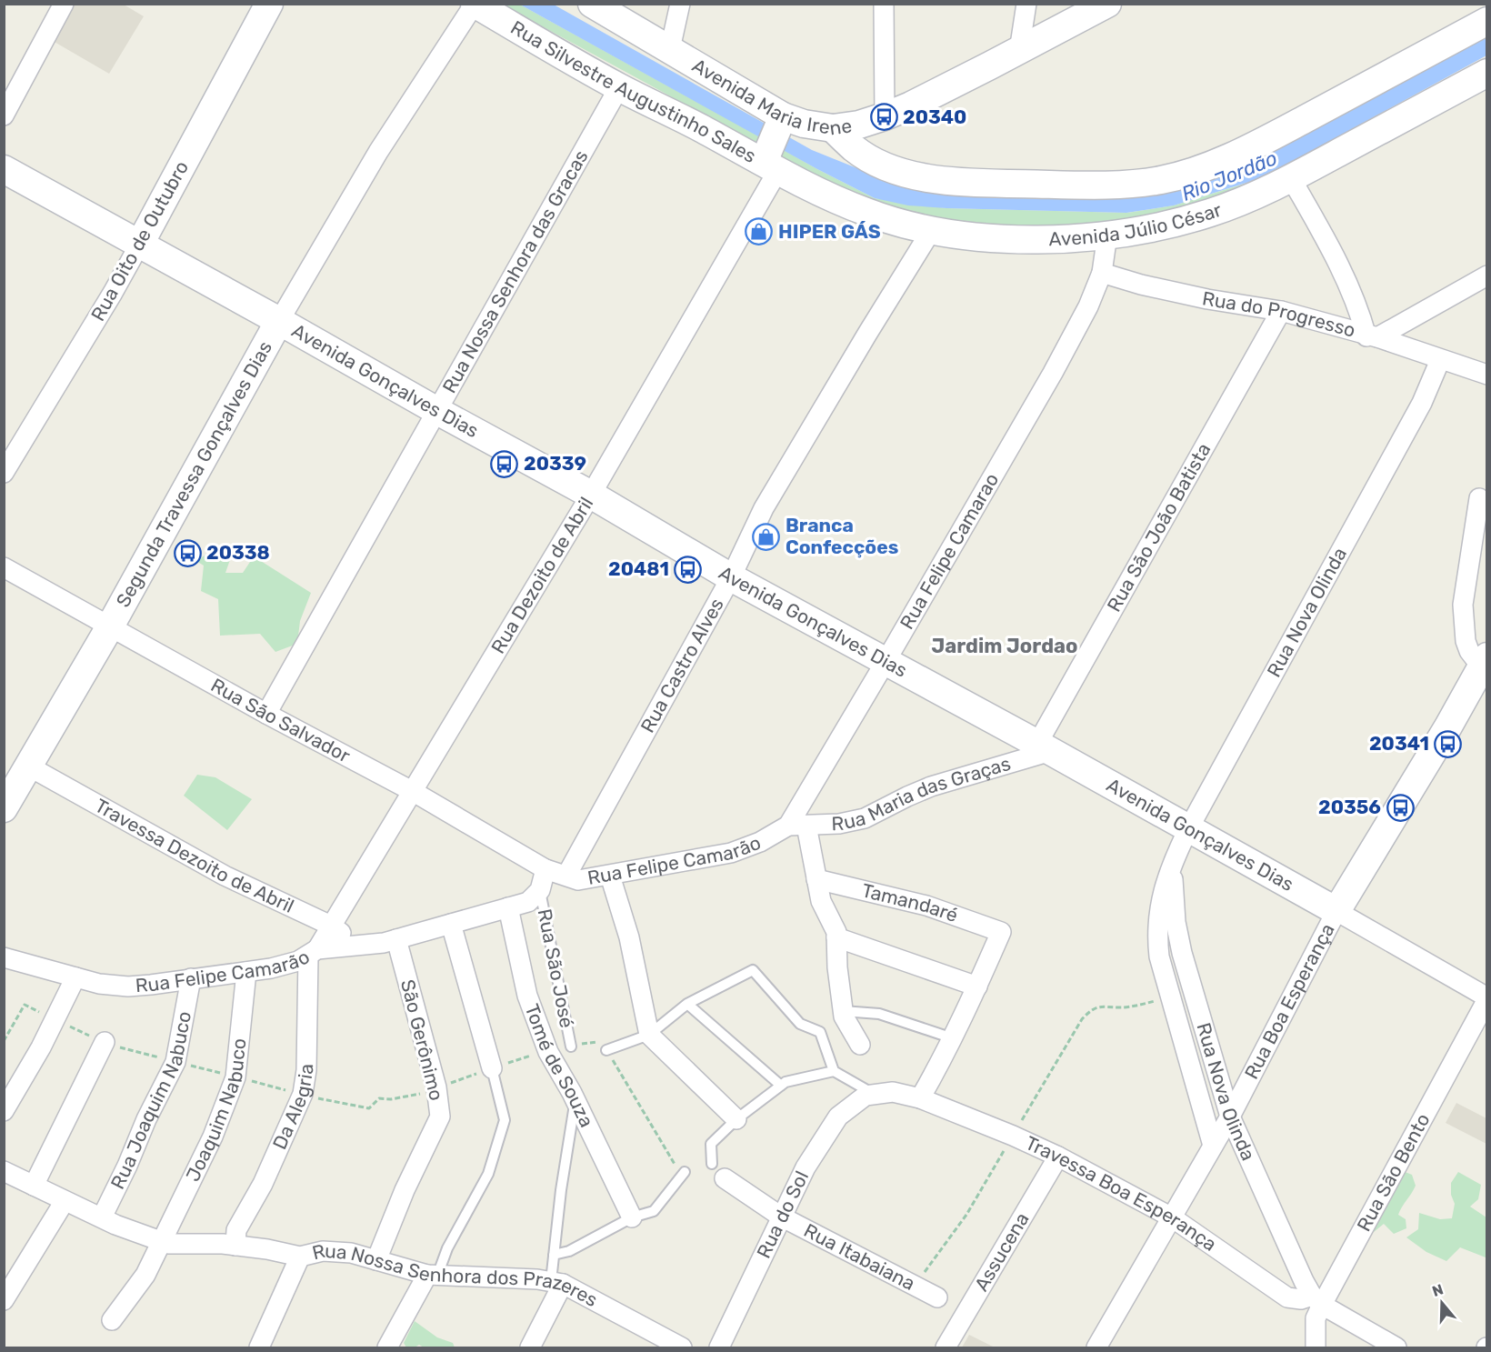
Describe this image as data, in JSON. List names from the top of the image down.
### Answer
{
  "streets": {
    "street": [
      "Rua Silvestre Augustinho Sales",
      "Avenida Maria Irene",
      "Avenida Júlio César",
      "Rua Oito de Outubro",
      "Rua Nossa Senhora das Gracas",
      "Rua do Progresso",
      "Avenida Gonçalves Dias",
      "Segunda Travessa Gonçalves Dias",
      "Rua São João Batista",
      "Rua Felipe Camarao",
      "Rua Dezoito de Abril",
      "Rua Nova Olinda",
      "Rua Castro Alves",
      "Rua São Salvador",
      "Rua Maria das Graças",
      "Travessa Dezoito de Abril",
      "Rua Felipe Camarão",
      "Tamandaré",
      "Rua Boa Esperança",
      "São Gerônimo",
      "Tomé de Souza",
      "Rua Joaquim Nabuco",
      "Da Alegria",
      "Joaquim Nabuco",
      "Rua São Bento",
      "Travessa Boa Esperança",
      "Rua do Sol",
      "Assucena",
      "Rua Itabaiana",
      "Rua Nossa Senhora dos Prazeres"
    ],
    "lane": ["Rua São José"]
  },
  "crossings": [
    ["Rua Silvestre Augustinho Sales", "Avenida Júlio César"],
    ["Rua Silvestre Augustinho Sales", "Rua Nossa Senhora das Gracas"],
    ["Rua Silvestre Augustinho Sales", "Segunda Travessa Gonçalves Dias"],
    ["Rua Silvestre Augustinho Sales", "Rua Dezoito de Abril"],
    ["Avenida Maria Irene", "Avenida Júlio César"],
    ["Avenida Júlio César", "Rua Dezoito de Abril"],
    ["Avenida Júlio César", "Rua Castro Alves"],
    ["Rua Oito de Outubro", "Avenida Gonçalves Dias"],
    ["Rua Nossa Senhora das Gracas", "Avenida Gonçalves Dias"],
    ["Rua Nossa Senhora das Gracas", "Rua São Salvador"],
    ["Rua do Progresso", "Rua São João Batista"],
    ["Rua do Progresso", "Rua Felipe Camarao"],
    ["Rua do Progresso", "Rua Nova Olinda"],
    ["Avenida Gonçalves Dias", "Segunda Travessa Gonçalves Dias"],
    ["Avenida Gonçalves Dias", "Rua São João Batista"],
    ["Avenida Gonçalves Dias", "Rua Felipe Camarao"],
    ["Avenida Gonçalves Dias", "Rua Dezoito de Abril"],
    ["Avenida Gonçalves Dias", "Rua Nova Olinda"],
    ["Avenida Gonçalves Dias", "Rua Castro Alves"],
    ["Avenida Gonçalves Dias", "Rua Maria das Graças"],
    ["Avenida Gonçalves Dias", "Rua Boa Esperança"],
    ["Avenida Gonçalves Dias", "Rua São Bento"],
    ["Segunda Travessa Gonçalves Dias", "Rua São Salvador"],
    ["Segunda Travessa Gonçalves Dias", "Travessa Dezoito de Abril"],
    ["Rua São João Batista", "Rua Maria das Graças"],
    ["Rua Felipe Camarao", "Rua Maria das Graças"],
    ["Rua Felipe Camarao", "Rua Felipe Camarão"],
    ["Rua Dezoito de Abril", "Rua São Salvador"],
    ["Rua Dezoito de Abril", "Travessa Dezoito de Abril"],
    ["Rua Dezoito de Abril", "Rua Felipe Camarão"],
    ["Rua Dezoito de Abril", "Da Alegria"],
    ["Rua Nova Olinda", "Rua Boa Esperança"],
    ["Rua Nova Olinda", "Rua São Bento"],
    ["Rua Nova Olinda", "Travessa Boa Esperança"],
    ["Rua Castro Alves", "Rua São Salvador"],
    ["Rua Castro Alves", "Rua Felipe Camarão"],
    ["Rua São Salvador", "Rua Felipe Camarão"],
    ["Rua Maria das Graças", "Rua Felipe Camarão"],
    ["Travessa Dezoito de Abril", "Rua Felipe Camarão"],
    ["Rua Felipe Camarão", "Rua São José"],
    ["Rua Felipe Camarão", "São Gerônimo"],
    ["Rua Felipe Camarão", "Tomé de Souza"],
    ["Rua Felipe Camarão", "Rua Joaquim Nabuco"],
    ["Rua Felipe Camarão", "Da Alegria"],
    ["Rua Felipe Camarão", "Joaquim Nabuco"],
    ["Rua Boa Esperança", "Travessa Boa Esperança"],
    ["São Gerônimo", "Rua Nossa Senhora dos Prazeres"],
    ["Rua Joaquim Nabuco", "Rua Nossa Senhora dos Prazeres"],
    ["Da Alegria", "Rua Nossa Senhora dos Prazeres"],
    ["Joaquim Nabuco", "Rua Nossa Senhora dos Prazeres"],
    ["Rua São Bento", "Travessa Boa Esperança"],
    ["Travessa Boa Esperança", "Rua do Sol"],
    ["Travessa Boa Esperança", "Assucena"],
    ["Rua do Sol", "Rua Itabaiana"]
  ],
  "districts": ["Jardim Jordao"],
  "water": ["Rio Jordão"],
  "places": {
    "bus stop": [
      "20340",
      "20339",
      "20338",
      "20481",
      "20341",
      "20356"
    ],
    "shop": ["HIPER GÁS", "Branca Confecções"]
  },
  "north": "top"
}
